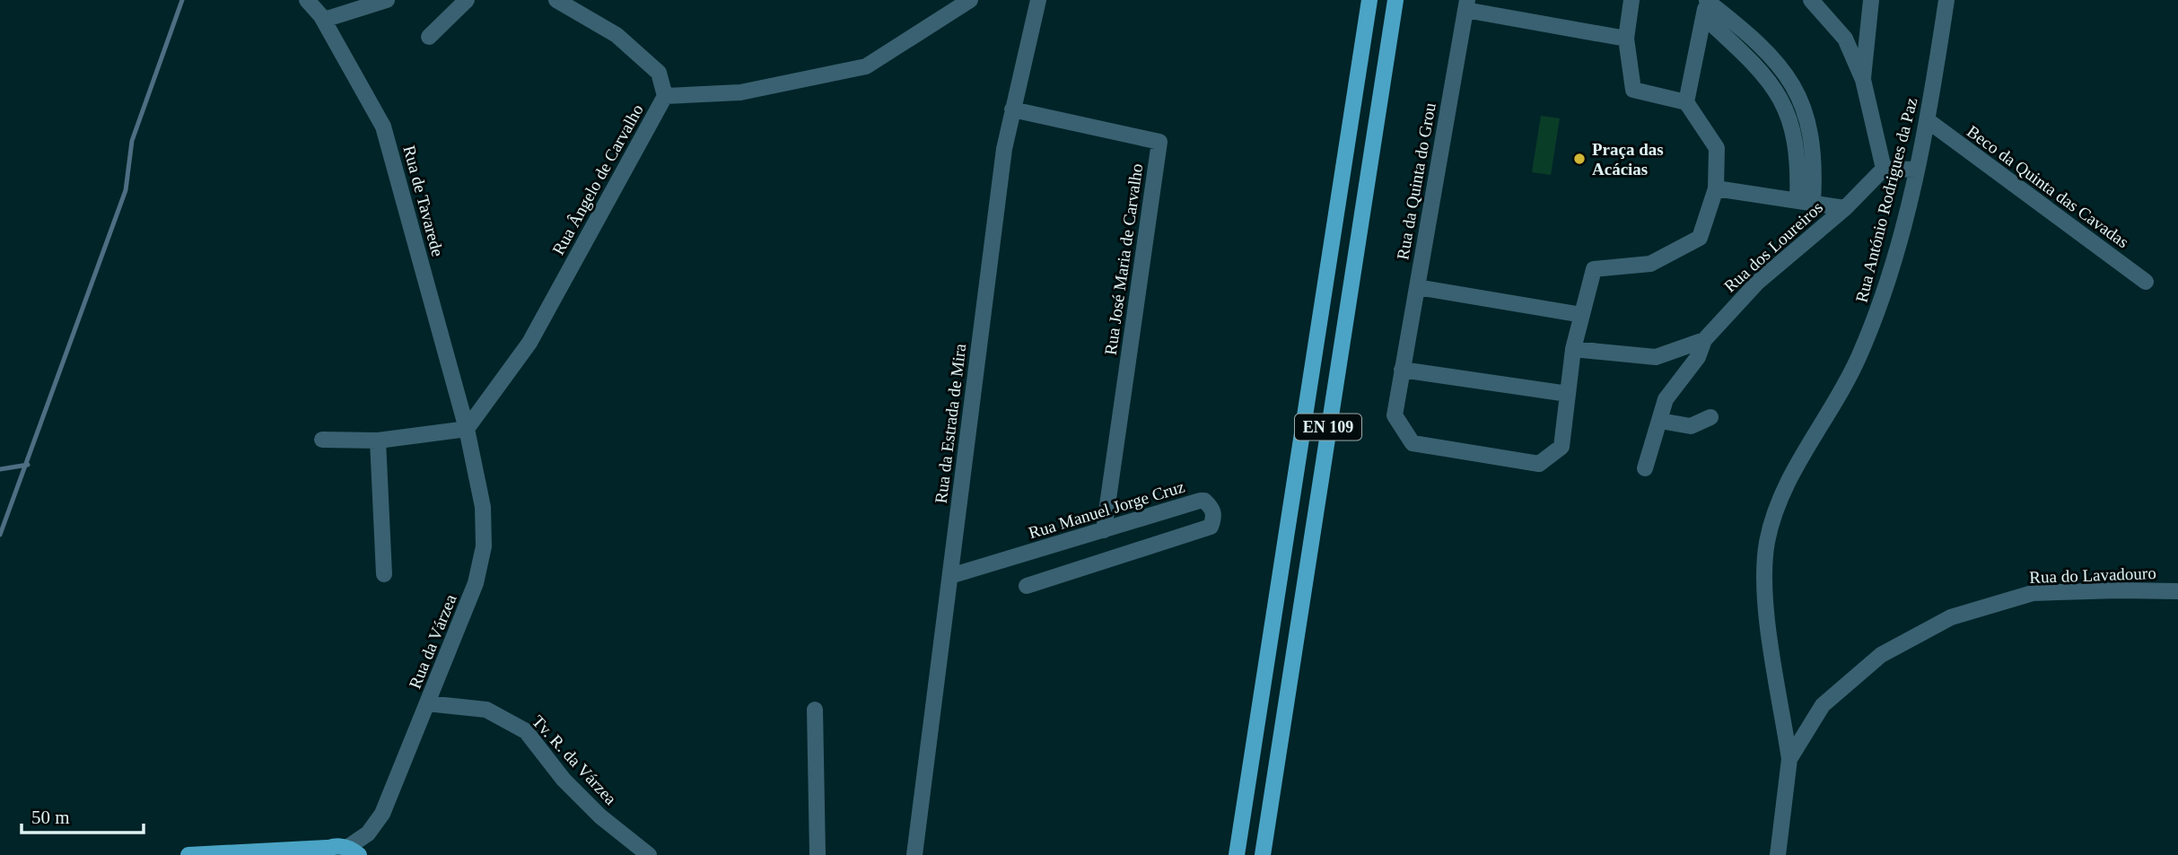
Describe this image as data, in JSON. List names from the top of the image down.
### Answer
{
  "streets": {
    "main road": ["EN 109"],
    "street": [
      "Rua Ângelo de Carvalho",
      "Rua da Quinta do Grou",
      "Beco da Quinta das Cavadas",
      "Rua António Rodrigues da Paz",
      "Rua de Tavarede",
      "Rua dos Loureiros",
      "Rua José Maria de Carvalho",
      "Rua da Estrada de Mira",
      "Rua Manuel Jorge Cruz",
      "Rua do Lavadouro",
      "Rua da Várzea",
      "Tv. R. da Várzea"
    ]
  },
  "crossings": [
    ["Rua Ângelo de Carvalho", "Rua de Tavarede"],
    ["Rua Ângelo de Carvalho", "Rua da Várzea"],
    ["Rua da Quinta do Grou", "Rua dos Loureiros"],
    ["Beco da Quinta das Cavadas", "Rua António Rodrigues da Paz"],
    ["Rua António Rodrigues da Paz", "Rua do Lavadouro"],
    ["Rua de Tavarede", "Rua da Várzea"],
    ["Rua José Maria de Carvalho", "Rua da Estrada de Mira"],
    ["Rua José Maria de Carvalho", "Rua Manuel Jorge Cruz"],
    ["Rua da Estrada de Mira", "Rua Manuel Jorge Cruz"],
    ["Rua da Várzea", "Tv. R. da Várzea"]
  ],
  "places": ["Praça das Acácias"],
  "scale_bar": "50 m"
}
